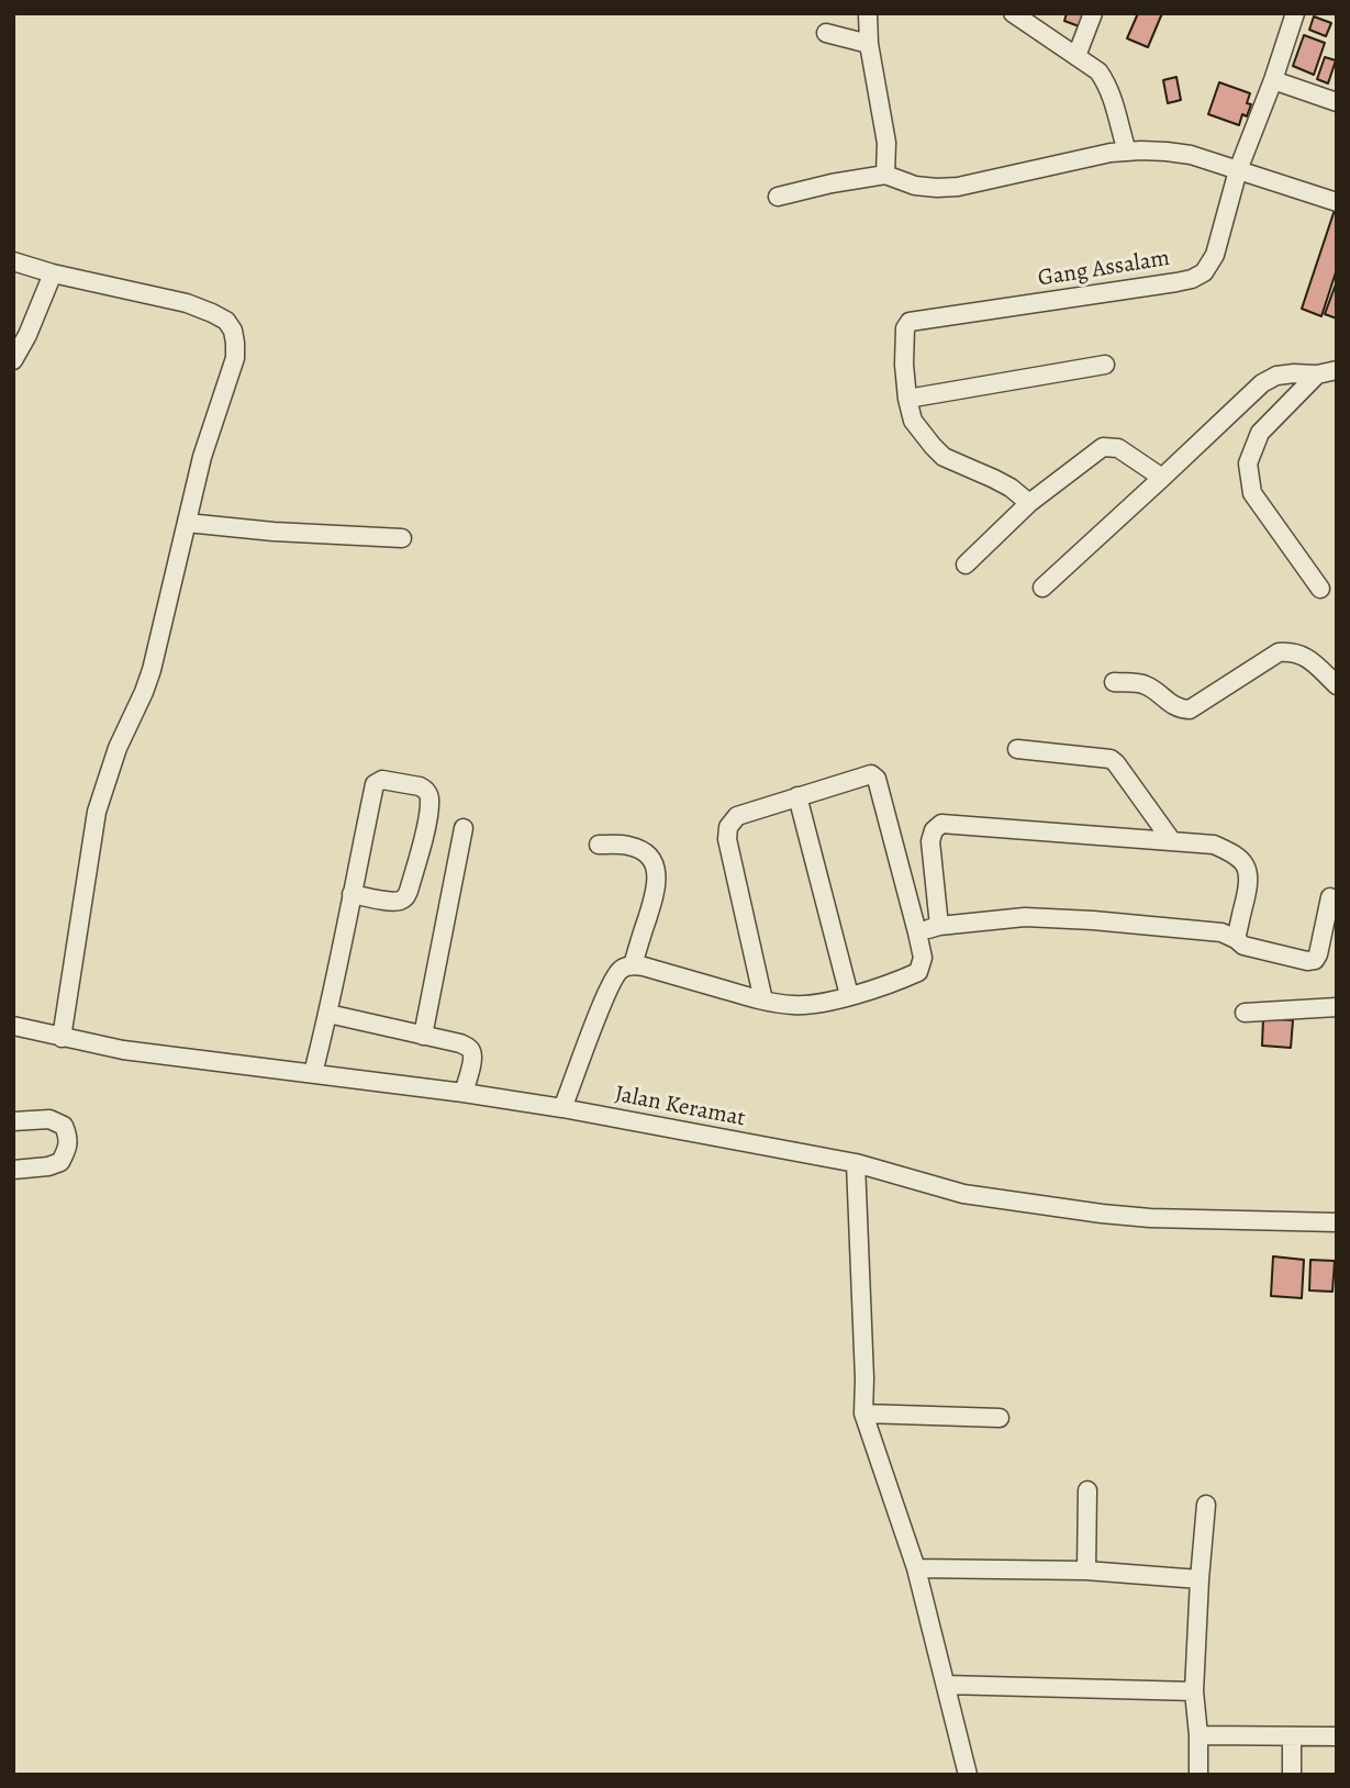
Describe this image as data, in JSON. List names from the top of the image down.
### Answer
{
  "streets": {
    "street": ["Gang Assalam", "Jalan Keramat"]
  }
}
